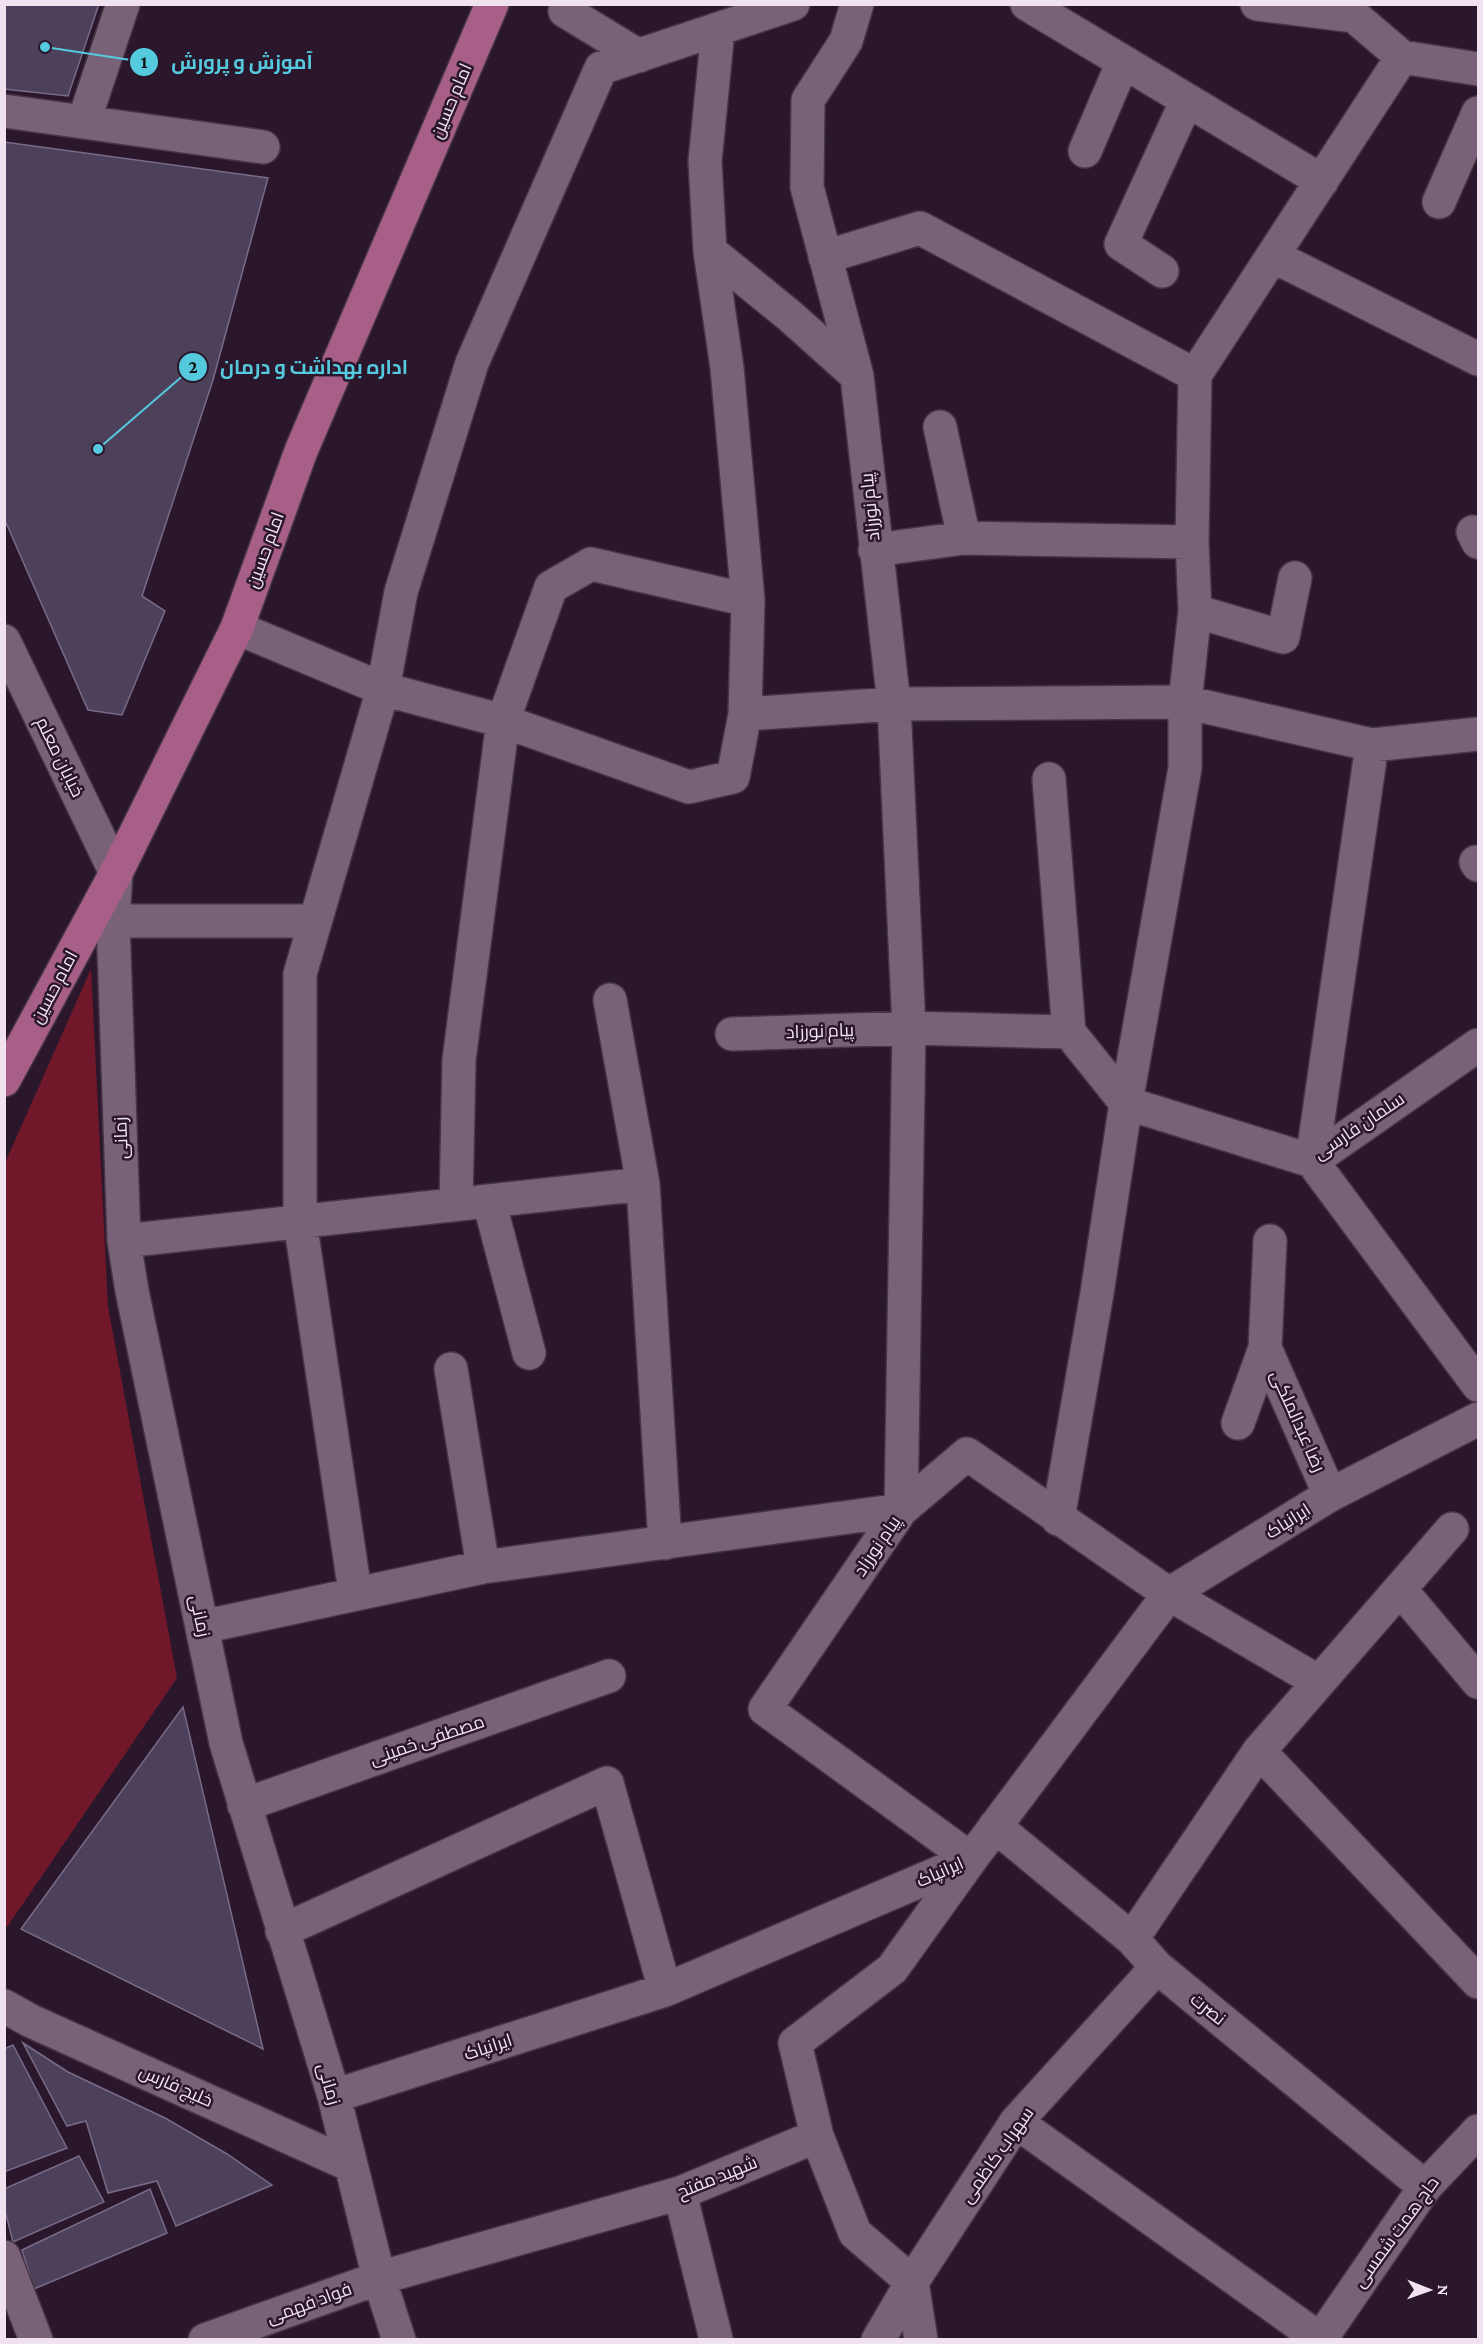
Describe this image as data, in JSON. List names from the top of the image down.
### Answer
{
  "streets": {
    "main road": ["امام حسین"],
    "street": [
      "پیام نورزاد",
      "خیابان معلم",
      "سلمان فارسی",
      "زمانی",
      "رضا عبدالملکی",
      "ایرانپاک",
      "مصطفی خمینی",
      "نصرت",
      "خلیج فارس",
      "سهراب کاظمی",
      "شهید مفتح",
      "حاج همت شمسی",
      "فواد فهمی"
    ]
  },
  "crossings": [
    ["امام حسین", "خیابان معلم"],
    ["امام حسین", "زمانی"],
    ["پیام نورزاد", "ایرانپاک"],
    ["خیابان معلم", "زمانی"],
    ["زمانی", "ایرانپاک"],
    ["زمانی", "مصطفی خمینی"],
    ["زمانی", "خلیج فارس"],
    ["زمانی", "شهید مفتح"],
    ["زمانی", "فواد فهمی"],
    ["رضا عبدالملکی", "ایرانپاک"],
    ["ایرانپاک", "نصرت"],
    ["نصرت", "سهراب کاظمی"],
    ["نصرت", "حاج همت شمسی"],
    ["شهید مفتح", "فواد فهمی"]
  ],
  "places": ["آموزش و پرورش", "اداره بهداشت و درمان"],
  "north": "right"
}
